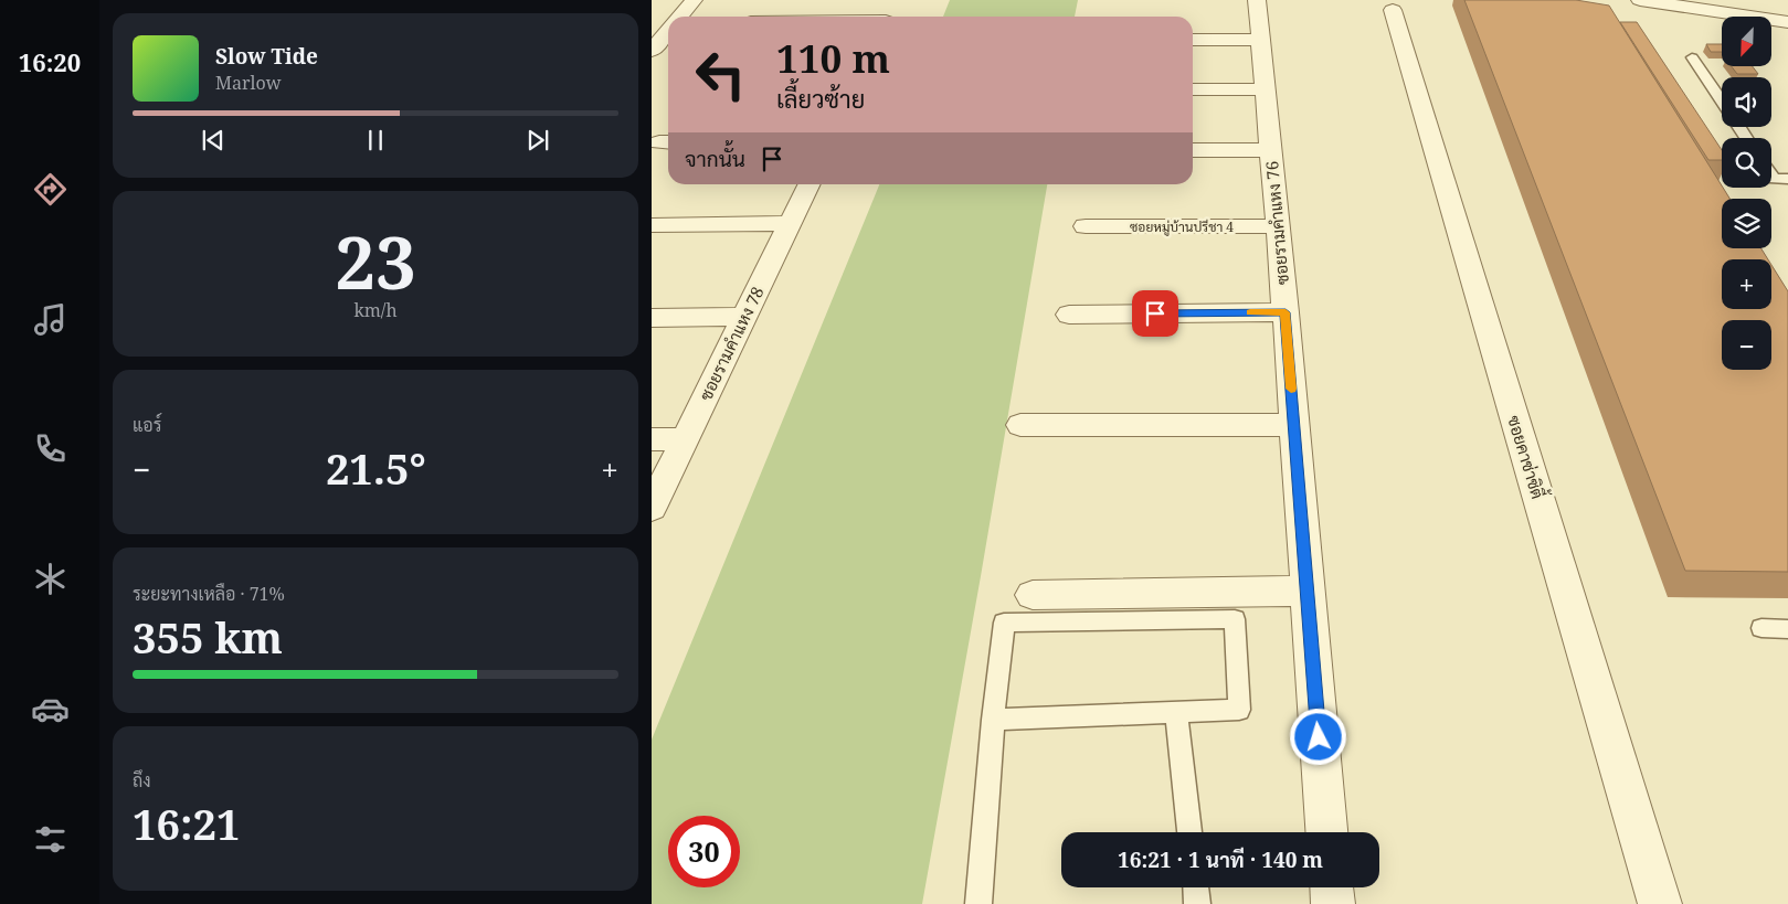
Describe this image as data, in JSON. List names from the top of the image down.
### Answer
{
  "streets": {
    "street": [
      "ซอยรามคำแหง 76",
      "ซอยหมู่บ้านปรีชา 4",
      "ซอยรามคำแหง 78",
      "ซอยคาซ่าซิตี้"
    ]
  },
  "crossings": [
    ["ซอยรามคำแหง 76", "ซอยหมู่บ้านปรีชา 4"]
  ],
  "north": "bottom left",
  "page": {
    "tabs": "16:20",
    "map_buttons": ["+", "−"],
    "turn": ["110 m", "เลี้ยวซ้าย"],
    "song": ["Slow Tide", "Marlow"],
    "then": "จากนั้น",
    "tile": [
      ["23", "km/h"],
      "แอร์",
      ["ระยะทางเหลือ · 71%", "355 km"],
      ["ถึง", "16:21"]
    ],
    "heat": ["−", "21.5°", "+"],
    "limit": "30",
    "trip": "16:21 · 1 นาที · 140 m"
  }
}
